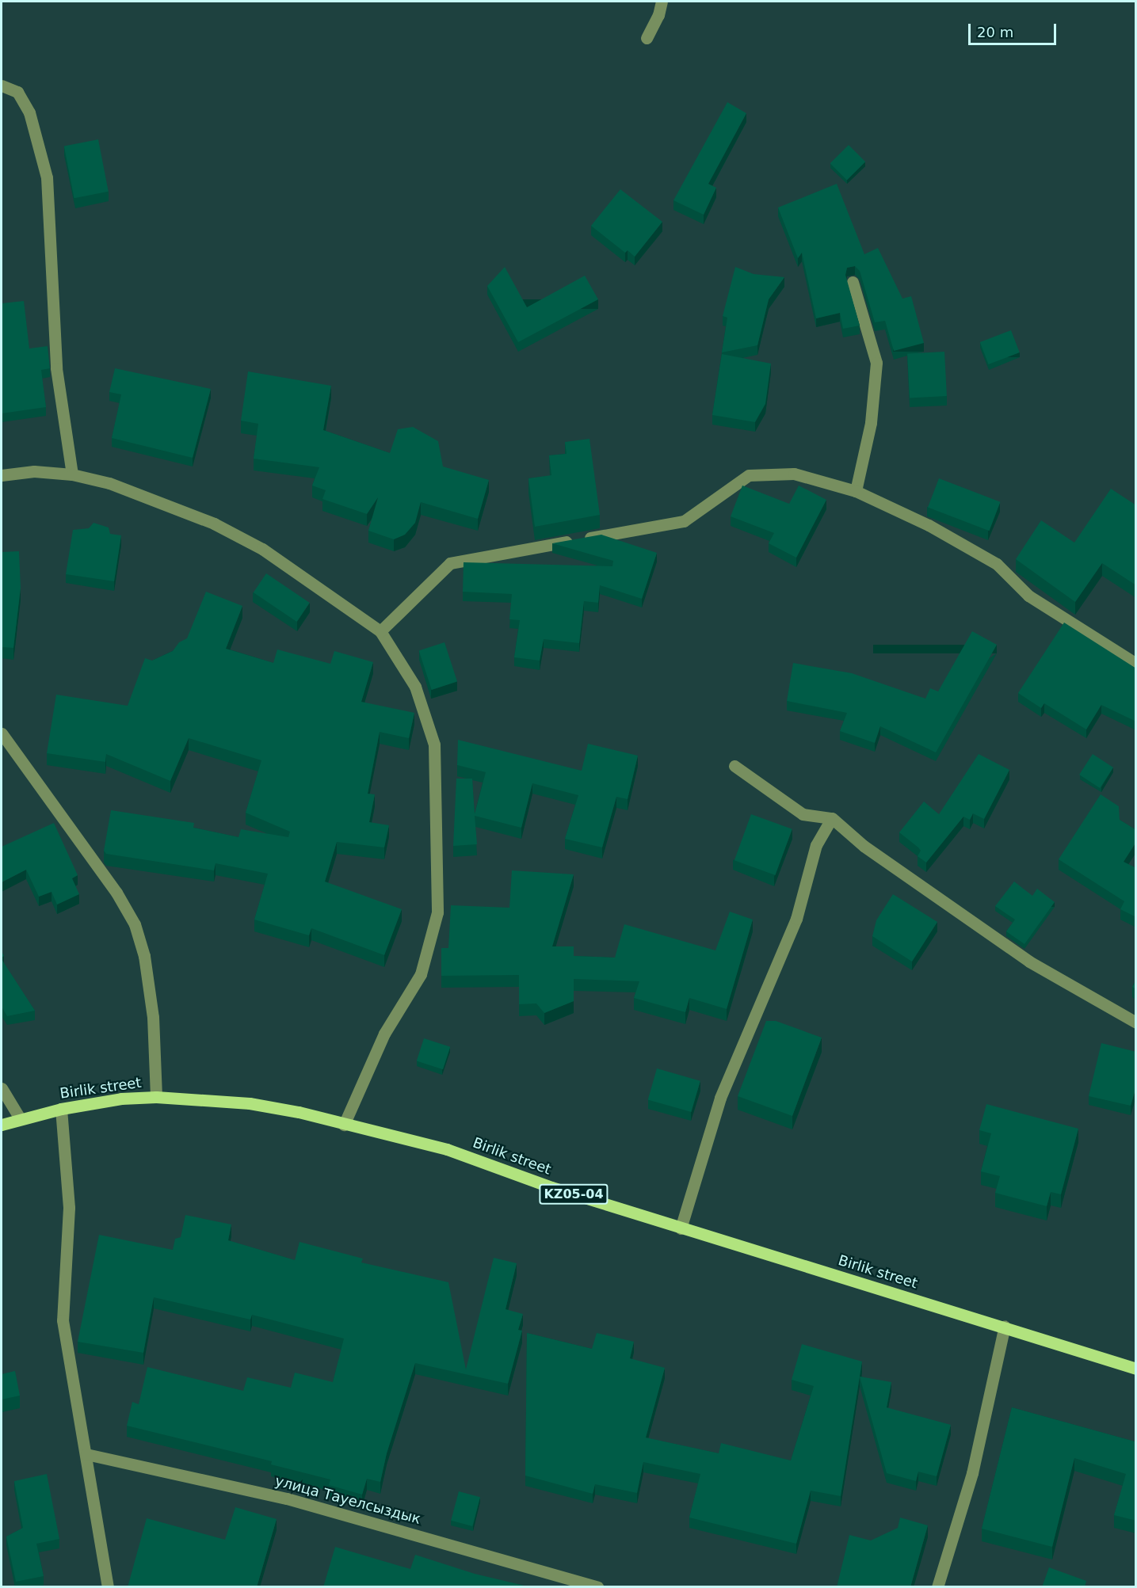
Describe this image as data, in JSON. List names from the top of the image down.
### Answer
{
  "streets": {
    "main road": ["Birlik street", "KZ05-04"],
    "street": ["улица Тауелсыздык"]
  },
  "scale_bar": "20 m"
}
